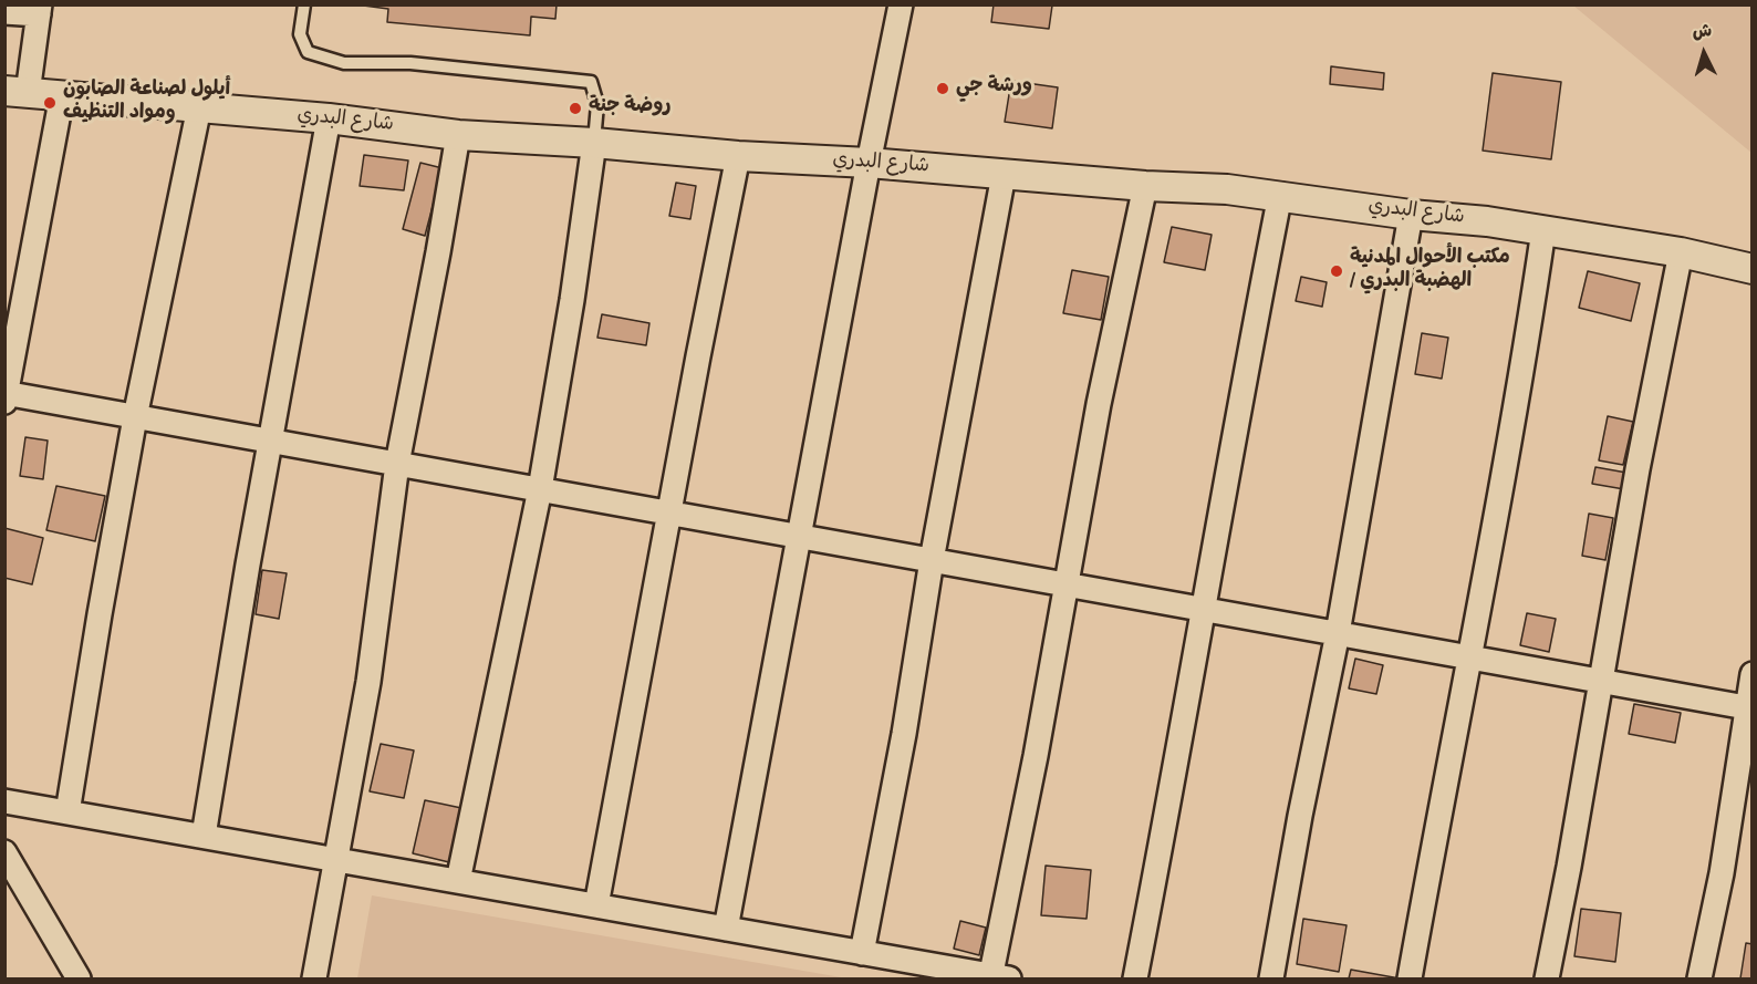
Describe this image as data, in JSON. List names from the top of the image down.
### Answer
{
  "streets": {
    "street": ["شارع البدري"]
  },
  "places": [
    "ورشة جي",
    "أيلول لصناعة الصابون ومواد التنظيف",
    "روضة جنة",
    "مكتب الأحوال المدنية / الهضبة البدري"
  ],
  "north": "top"
}
